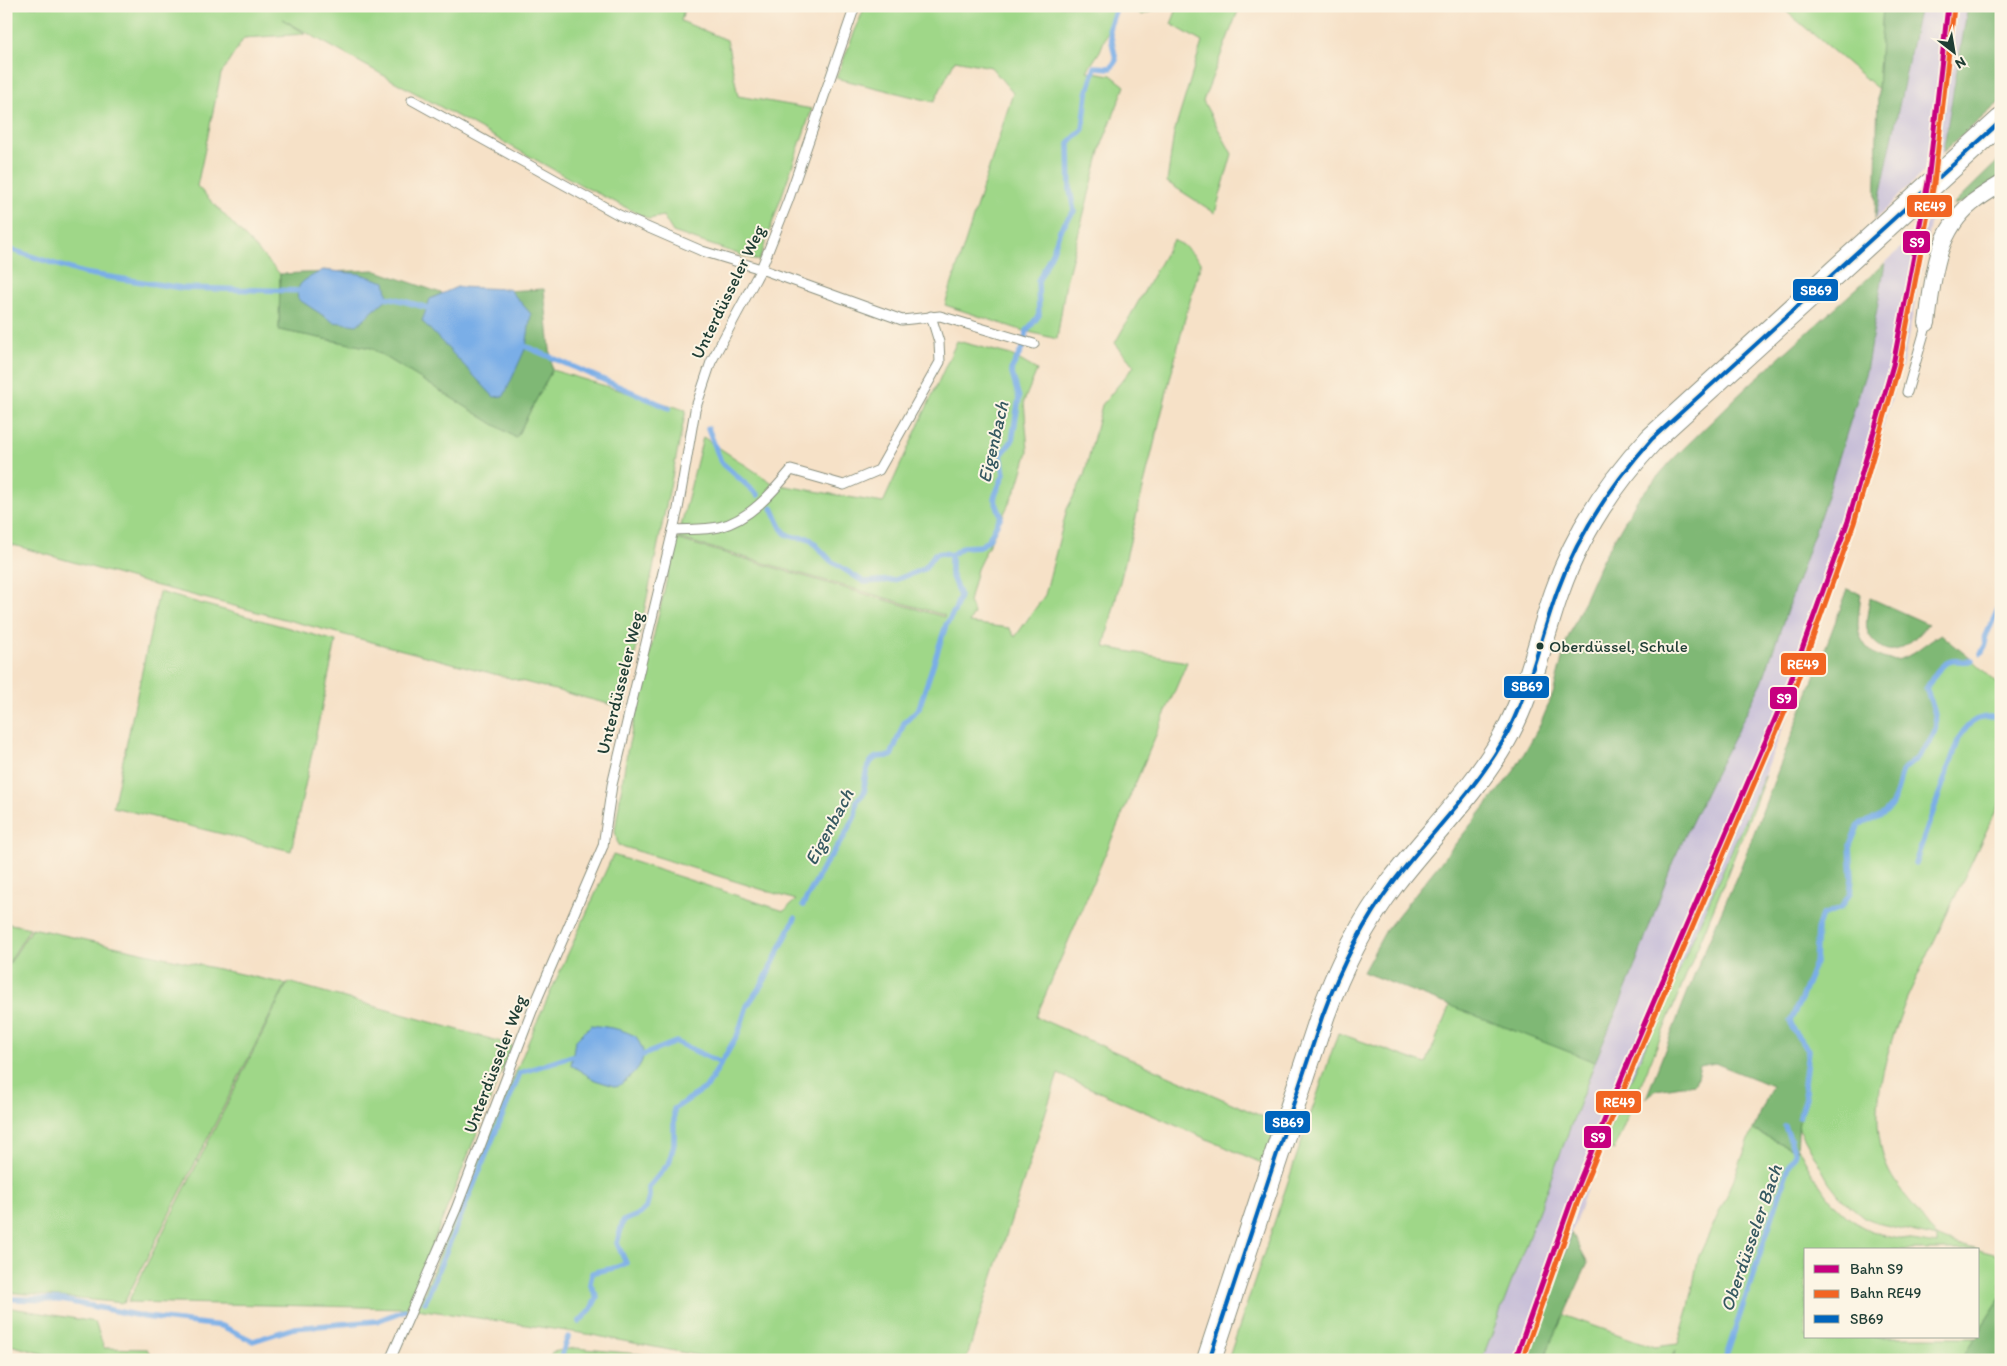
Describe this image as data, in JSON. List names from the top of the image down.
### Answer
{
  "streets": {
    "lane": ["Unterdüsseler Weg"]
  },
  "water": ["Eigenbach", "Oberdüsseler Bach"],
  "places": ["Oberdüssel, Schule"],
  "lines": ["rail line S9", "rail line RE49", "transit line SB69"],
  "legend": ["Bahn S9", "Bahn RE49", "SB69"],
  "north": "bottom right"
}
